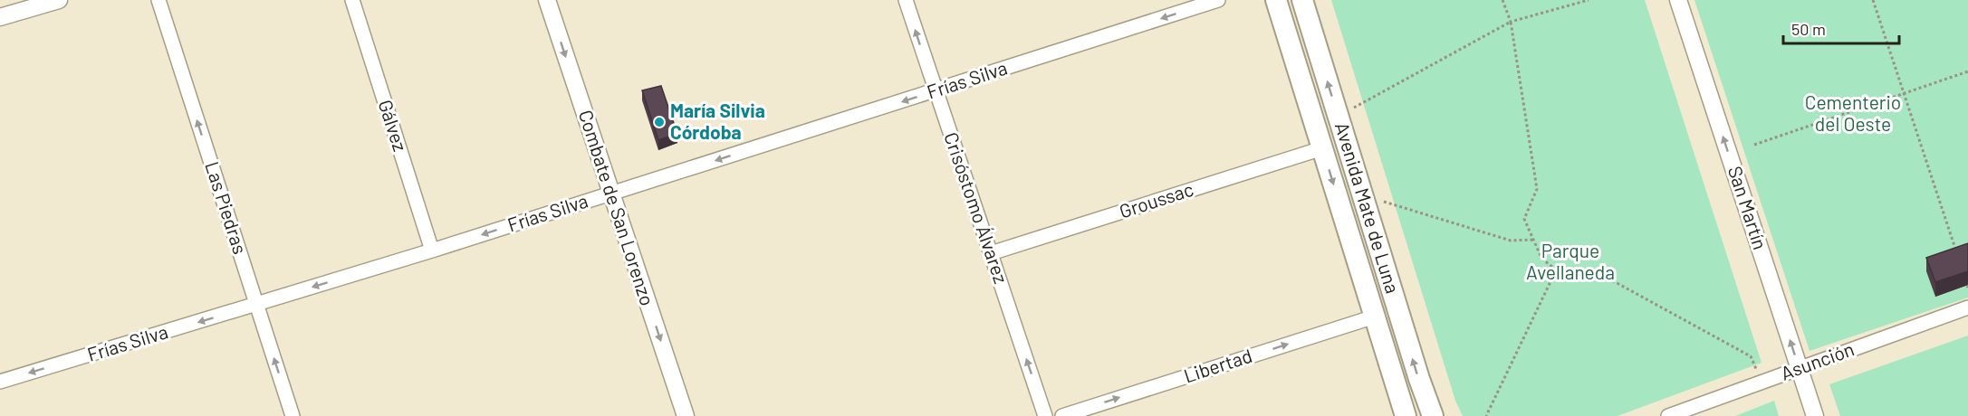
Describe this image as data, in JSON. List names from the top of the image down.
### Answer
{
  "streets": {
    "main road": ["Avenida Mate de Luna"],
    "street": [
      "Frías Silva",
      "Gálvez",
      "Groussac",
      "Las Piedras",
      "Combate de San Lorenzo",
      "Crisóstomo Álvarez",
      "San Martín",
      "Asunción",
      "Libertad"
    ]
  },
  "crossings": [
    ["Frías Silva", "Gálvez"],
    ["Frías Silva", "Las Piedras"],
    ["Frías Silva", "Combate de San Lorenzo"],
    ["Frías Silva", "Crisóstomo Álvarez"],
    ["Groussac", "Crisóstomo Álvarez"],
    ["Groussac", "Avenida Mate de Luna"],
    ["Avenida Mate de Luna", "Libertad"],
    ["San Martín", "Asunción"]
  ],
  "one_way": [
    "Frías Silva",
    "Las Piedras",
    "Combate de San Lorenzo",
    "Crisóstomo Álvarez",
    "San Martín",
    "Libertad"
  ],
  "parks": ["Cementerio del Oeste", "Parque Avellaneda"],
  "places": ["María Silvia Córdoba"],
  "scale_bar": "50 m"
}
